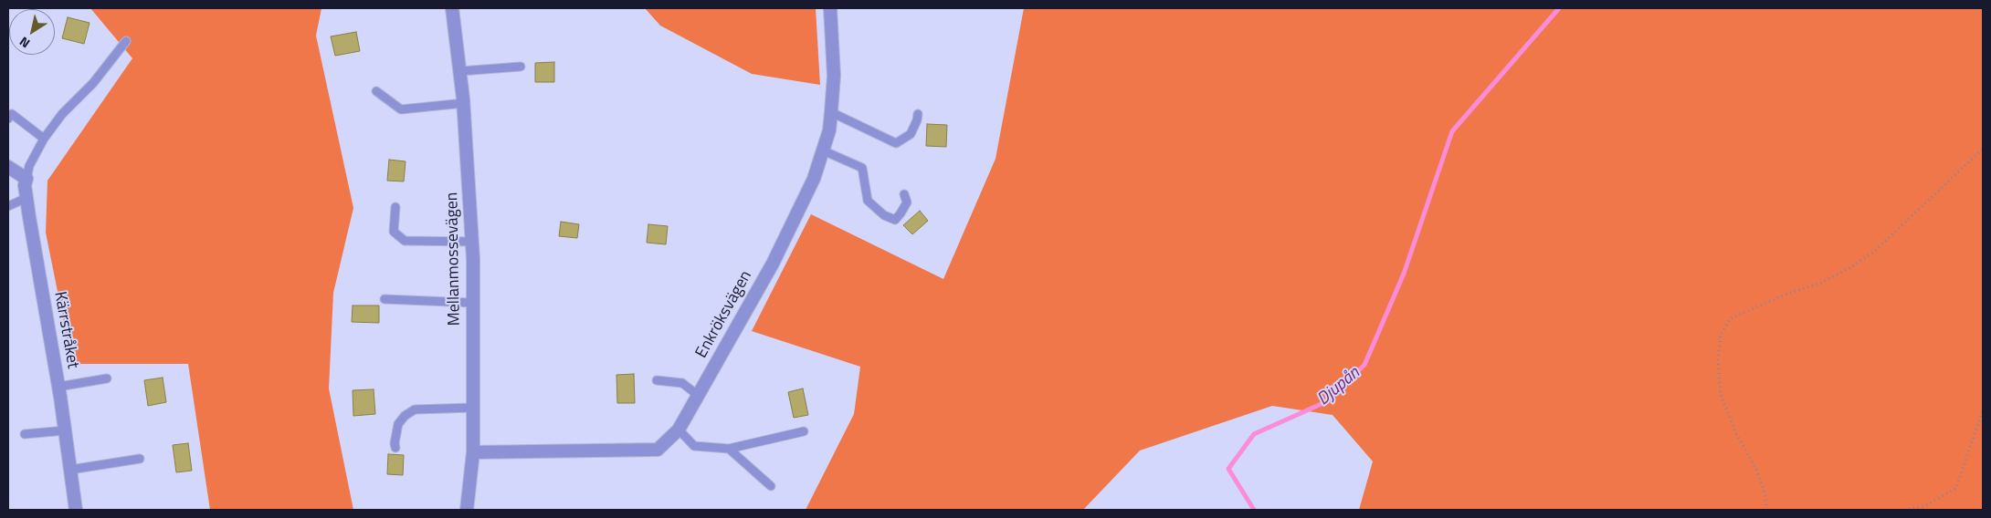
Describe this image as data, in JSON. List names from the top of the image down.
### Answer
{
  "streets": {
    "street": ["Mellanmossevägen", "Enkröksvägen", "Kärrstråket"]
  },
  "crossings": [
    ["Mellanmossevägen", "Enkröksvägen"]
  ],
  "water": ["Djupån"],
  "north": "bottom left"
}
